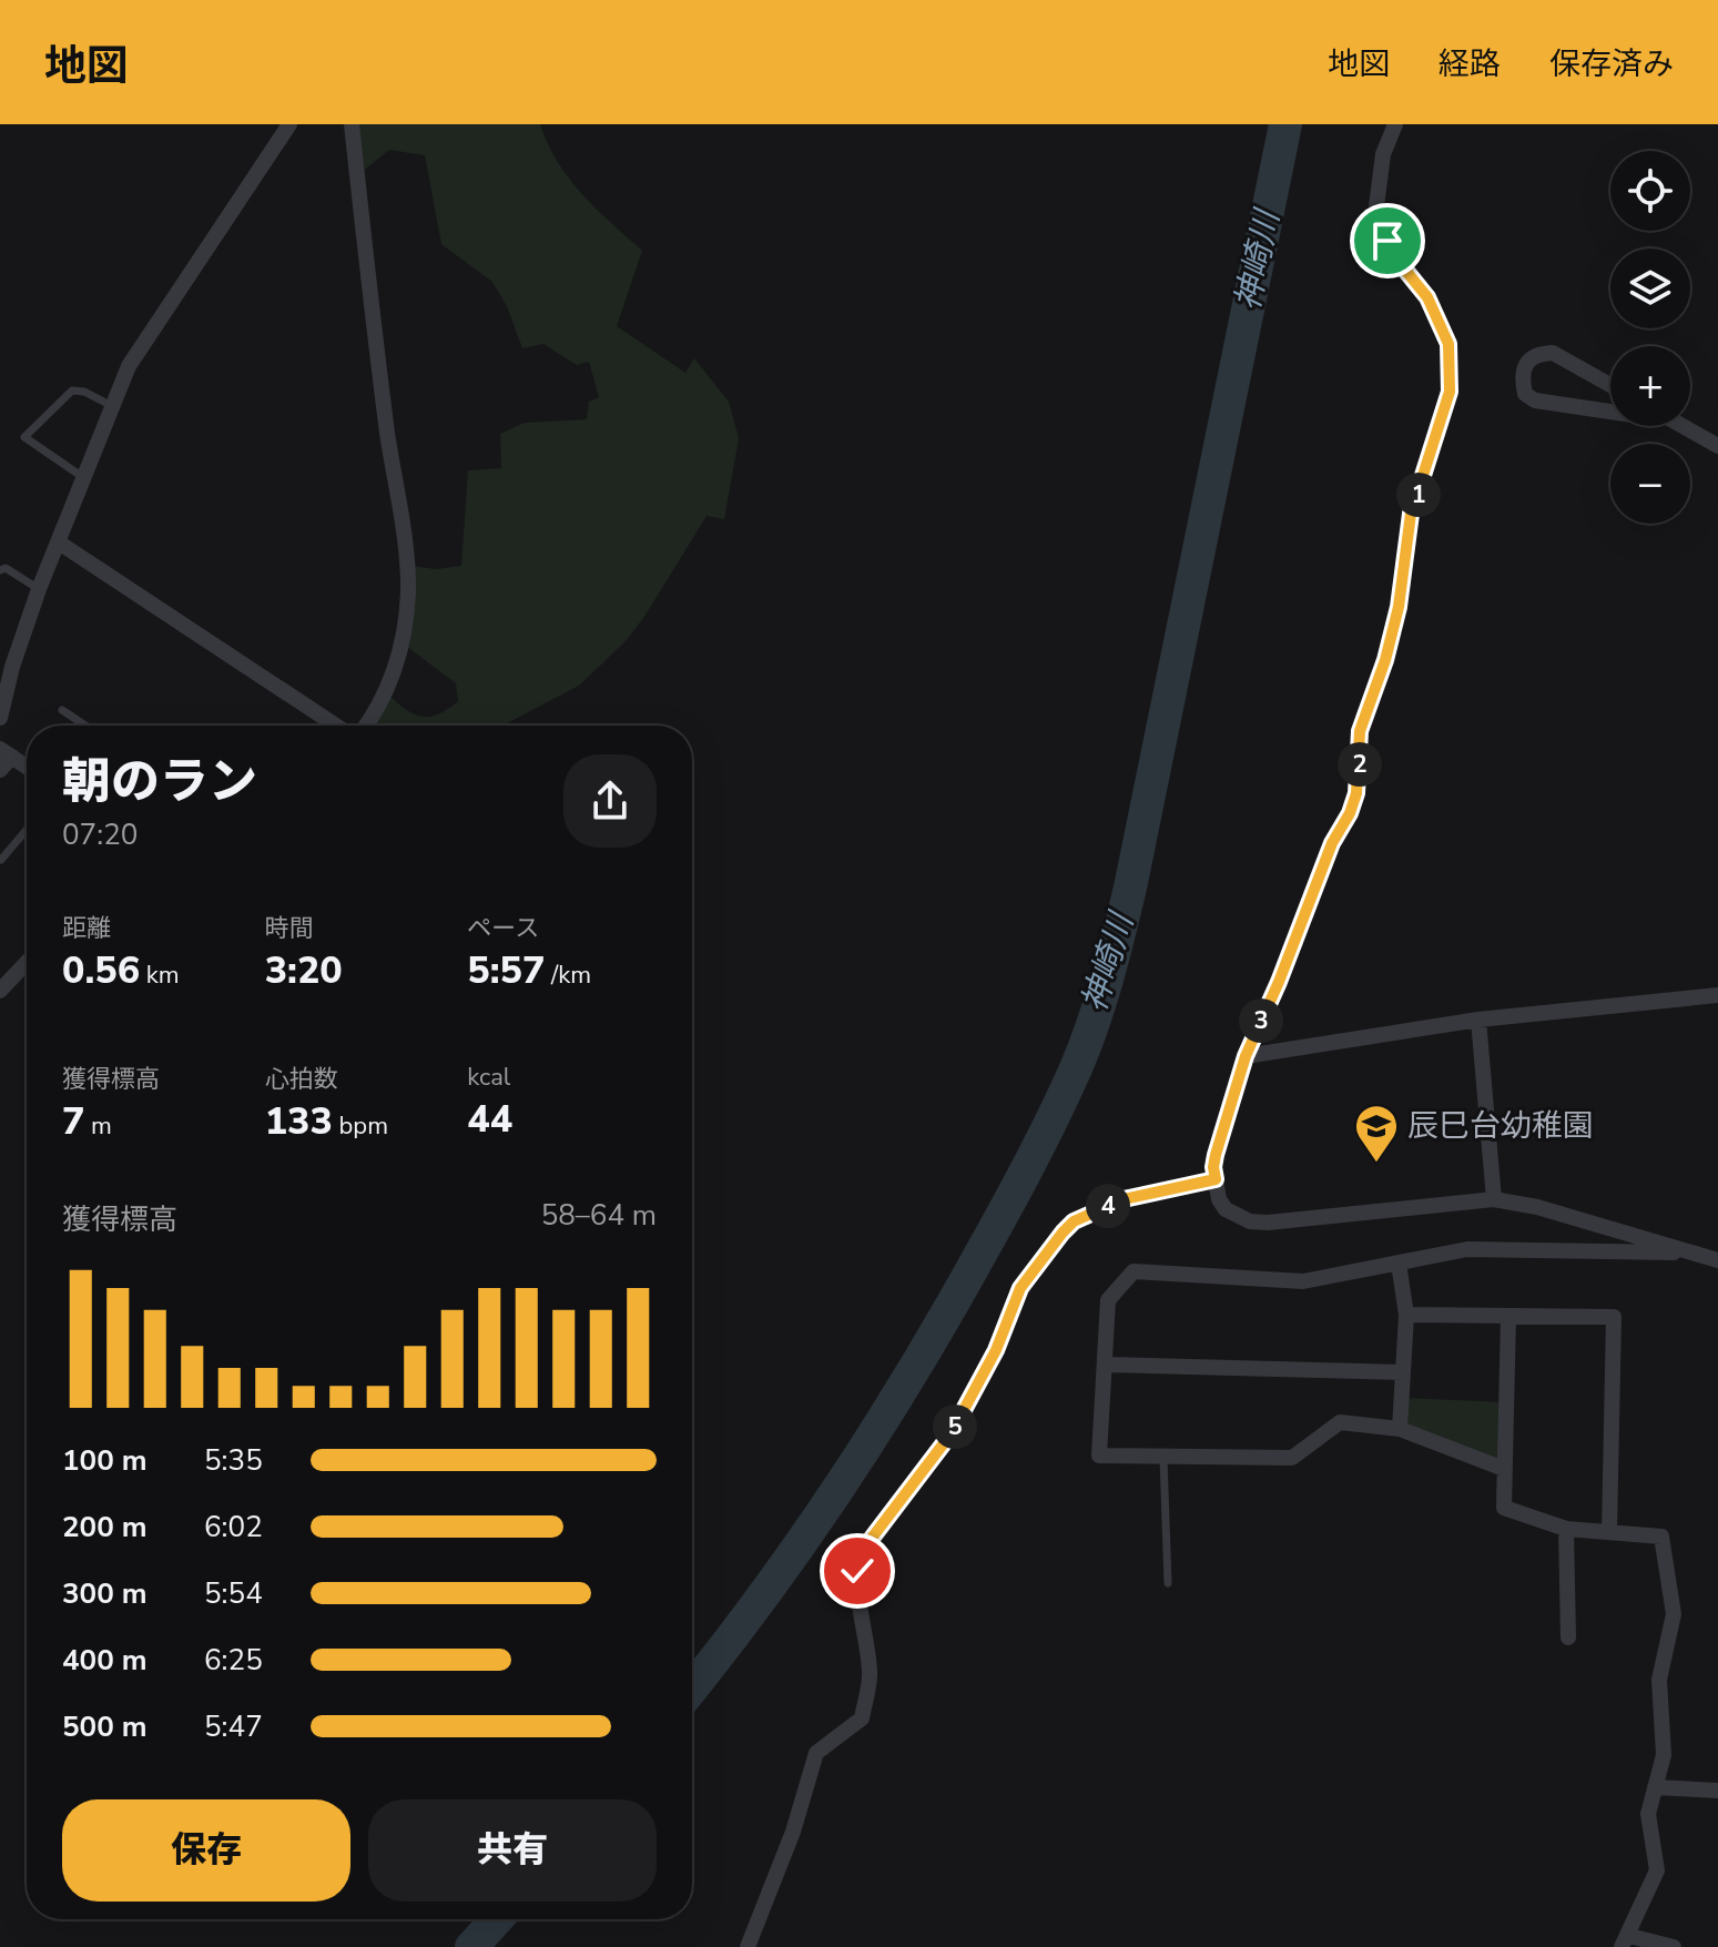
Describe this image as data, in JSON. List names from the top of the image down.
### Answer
{
  "water": ["神崎川"],
  "places": {
    "school or university": ["辰巳台幼稚園"]
  },
  "page": {
    "header": "地図",
    "nav": ["地図", "経路", "保存済み"],
    "map_buttons": ["+", "−"],
    "pins": [
      "1",
      "2",
      "3",
      "4",
      "5"
    ],
    "heading": ["朝のラン", "07:20"],
    "stats": [
      ["距離", "0.56 km"],
      ["時間", "3:20"],
      ["ペース", "5:57 /km"],
      ["獲得標高", "7 m"],
      ["心拍数", "133 bpm"],
      ["kcal", "44"]
    ],
    "chart": ["獲得標高", "58–64 m"],
    "list": [
      {
        "name": "100 m",
        "note": "5:35"
      },
      {
        "name": "200 m",
        "note": "6:02"
      },
      {
        "name": "300 m",
        "note": "5:54"
      },
      {
        "name": "400 m",
        "note": "6:25"
      },
      {
        "name": "500 m",
        "note": "5:47"
      }
    ],
    "buttons": ["保存", "共有"]
  }
}
